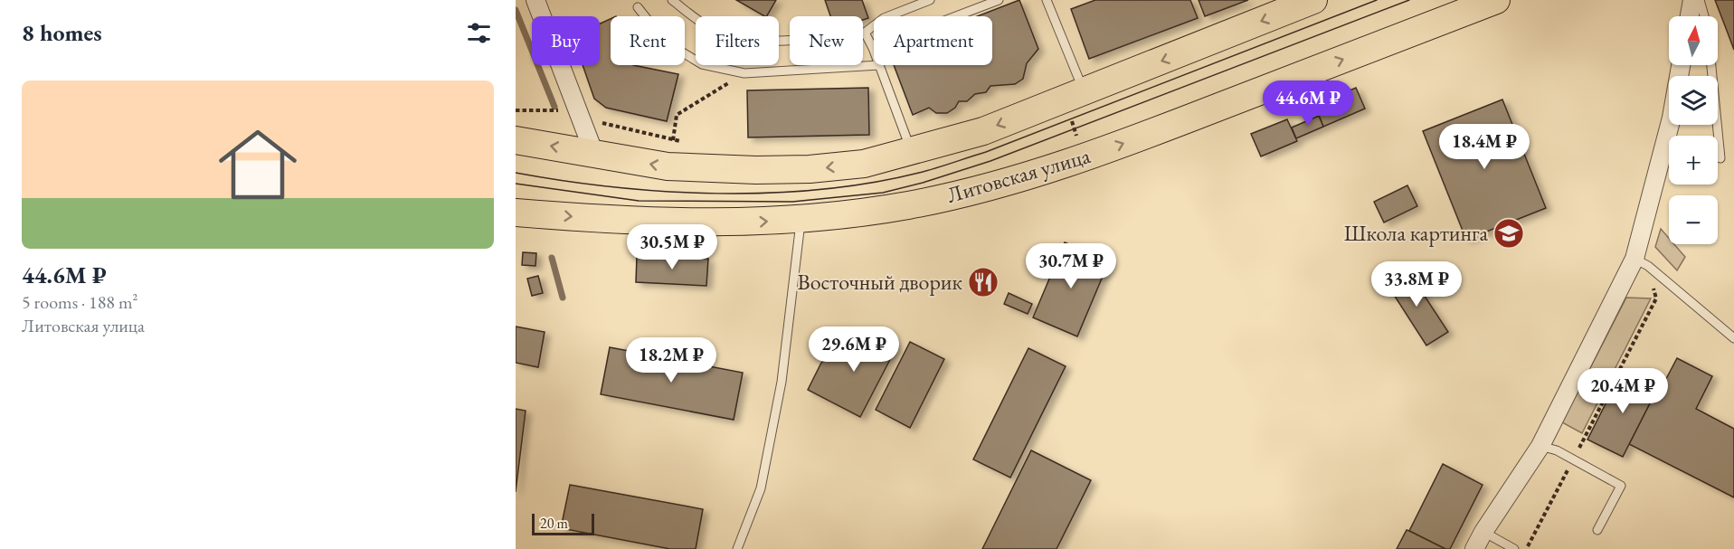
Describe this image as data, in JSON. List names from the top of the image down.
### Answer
{
  "streets": {
    "main road": ["Литовская улица"]
  },
  "places": {
    "school or university": ["Школа картинга"],
    "restaurant": ["Восточный дворик"]
  },
  "scale_bar": "20 m",
  "north": "top",
  "page": {
    "heading": "8 homes",
    "map_buttons": ["+", "−"],
    "chip": [
      "Buy",
      "Rent",
      "Filters",
      "New",
      "Apartment"
    ],
    "list": [
      {
        "name": "44.6M ₽",
        "note": "5 rooms · 188 m² · Литовская улица"
      }
    ],
    "price": [
      "44.6M ₽",
      "18.4M ₽",
      "30.5M ₽",
      "30.7M ₽",
      "33.8M ₽",
      "29.6M ₽",
      "18.2M ₽",
      "20.4M ₽"
    ],
    "scale": "20 m"
  }
}
